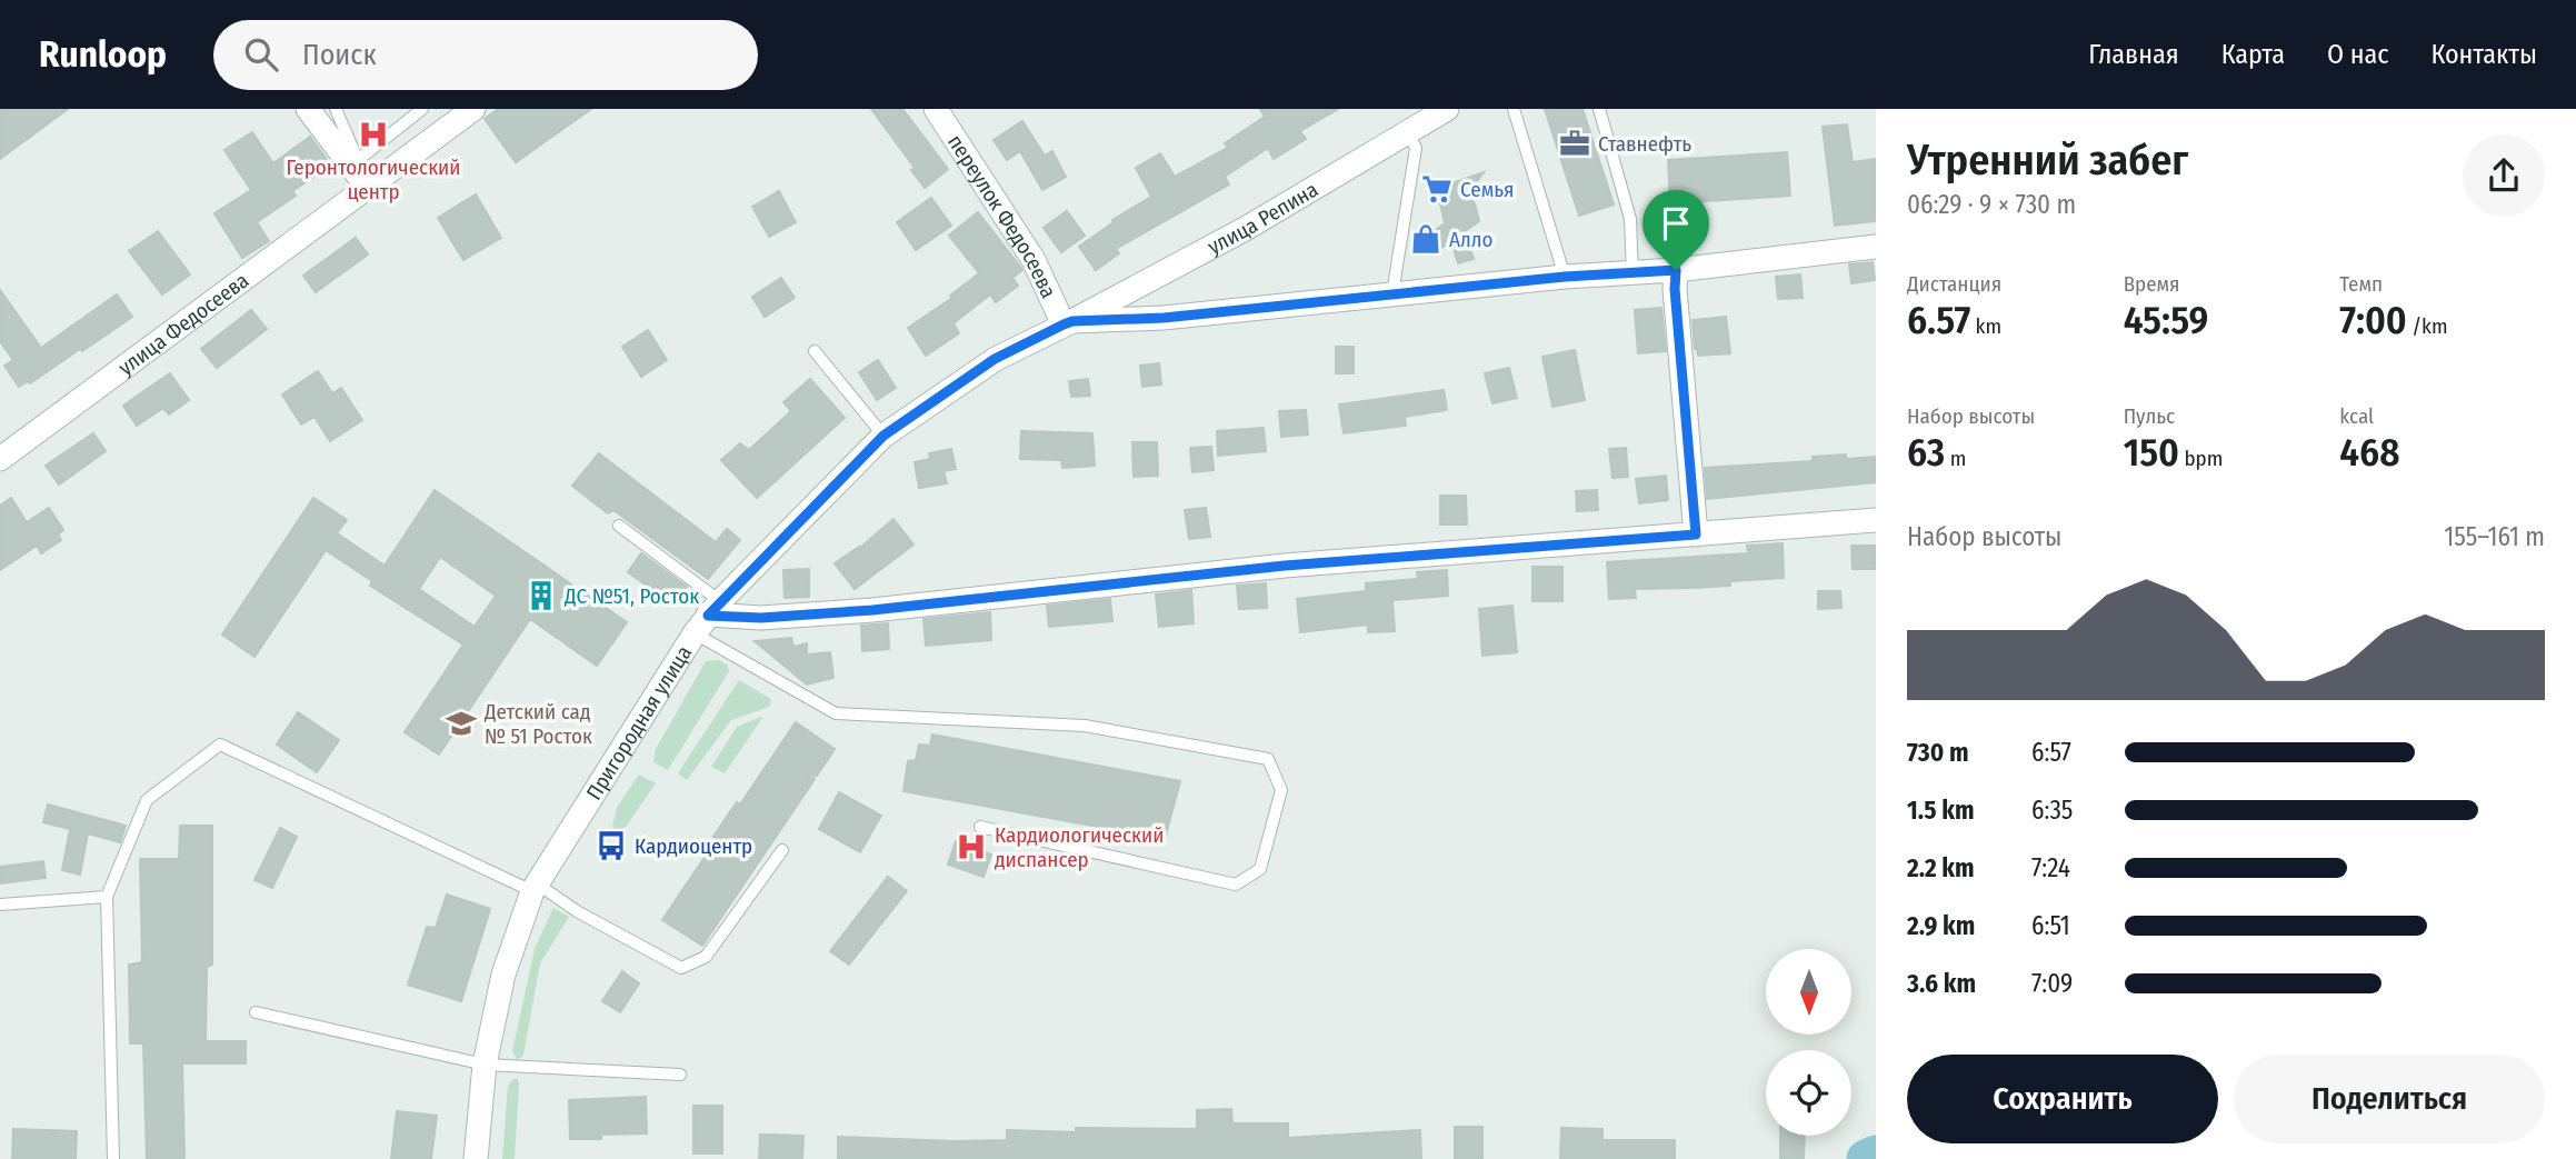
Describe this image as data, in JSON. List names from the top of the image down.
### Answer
{
  "streets": {
    "street": [
      "переулок Федосеева",
      "улица Репина",
      "улица Федосеева",
      "Пригородная улица"
    ]
  },
  "crossings": [
    ["переулок Федосеева", "улица Репина"],
    ["переулок Федосеева", "Пригородная улица"],
    ["улица Репина", "Пригородная улица"]
  ],
  "places": {
    "hospital": ["Геронтологический центр", "Кардиологический диспансер"],
    "office": ["Ставнефть"],
    "supermarket": ["Семья"],
    "shop": ["Алло"],
    "building": ["ДС №51, Росток"],
    "school or university": ["Детский сад № 51 Росток"],
    "bus stop": ["Кардиоцентр"]
  },
  "north": "bottom",
  "page": {
    "header": "Runloop",
    "search": "Поиск",
    "nav": [
      "Главная",
      "Карта",
      "О нас",
      "Контакты"
    ],
    "heading": ["Утренний забег", "06:29 · 9 × 730 m"],
    "stats": [
      ["Дистанция", "6.57 km"],
      ["Время", "45:59"],
      ["Темп", "7:00 /km"],
      ["Набор высоты", "63 m"],
      ["Пульс", "150 bpm"],
      ["kcal", "468"]
    ],
    "chart": ["Набор высоты", "155–161 m"],
    "list": [
      {
        "name": "730 m",
        "note": "6:57"
      },
      {
        "name": "1.5 km",
        "note": "6:35"
      },
      {
        "name": "2.2 km",
        "note": "7:24"
      },
      {
        "name": "2.9 km",
        "note": "6:51"
      },
      {
        "name": "3.6 km",
        "note": "7:09"
      }
    ],
    "buttons": ["Сохранить", "Поделиться"]
  }
}
